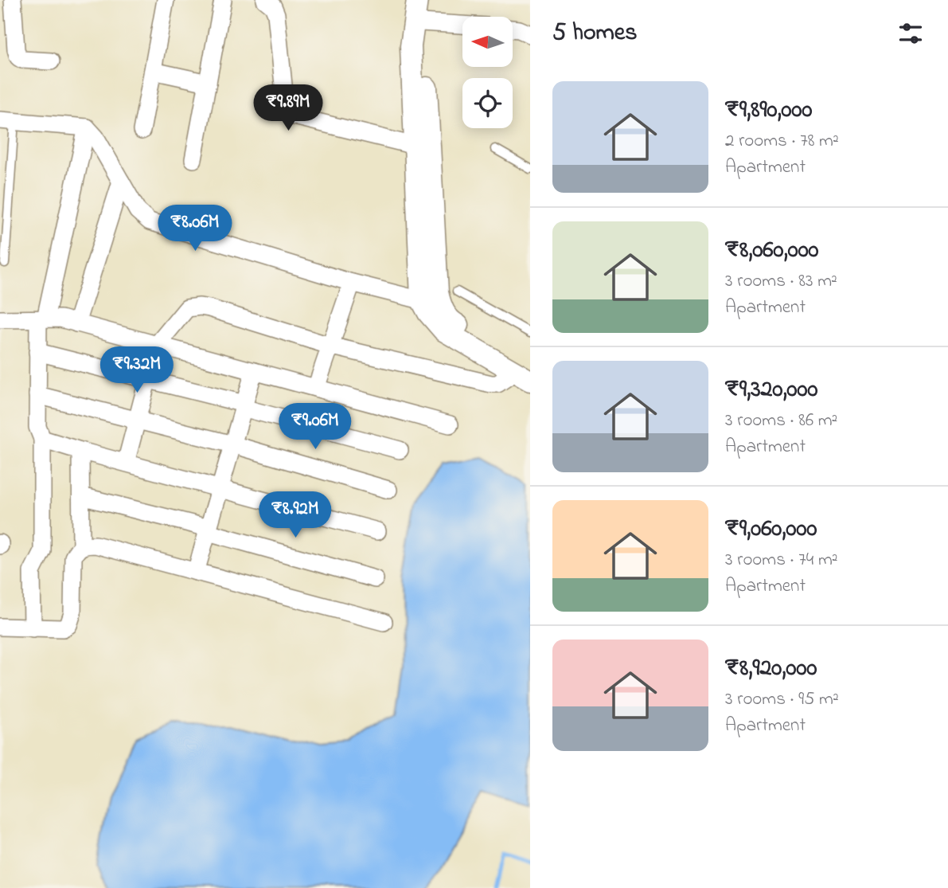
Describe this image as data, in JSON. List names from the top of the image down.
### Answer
{
  "north": "left",
  "page": {
    "heading": "5 homes",
    "list": [
      {
        "name": "₹9,890,000",
        "note": "2 rooms · 78 m² · Apartment"
      },
      {
        "name": "₹8,060,000",
        "note": "3 rooms · 83 m² · Apartment"
      },
      {
        "name": "₹9,320,000",
        "note": "3 rooms · 86 m² · Apartment"
      },
      {
        "name": "₹9,060,000",
        "note": "3 rooms · 74 m² · Apartment"
      },
      {
        "name": "₹8,920,000",
        "note": "3 rooms · 95 m² · Apartment"
      }
    ],
    "price": [
      "₹9.89M",
      "₹8.06M",
      "₹9.32M",
      "₹9.06M",
      "₹8.92M"
    ]
  }
}
